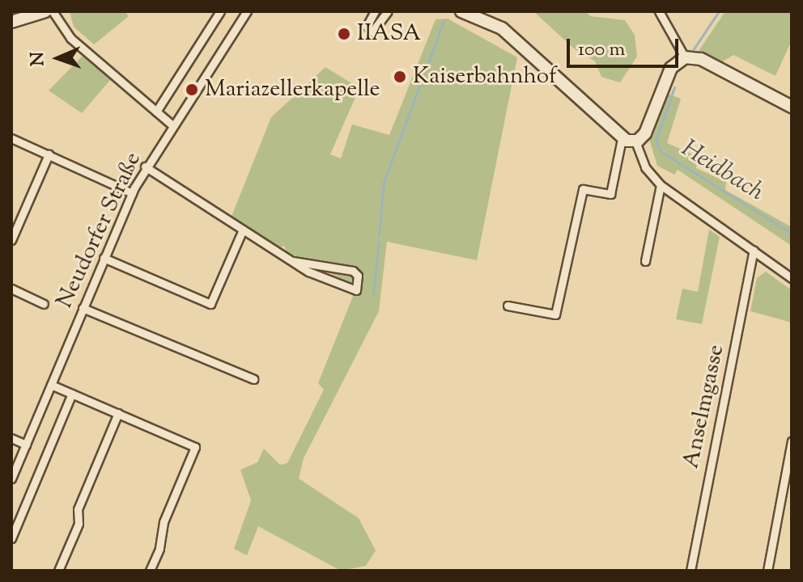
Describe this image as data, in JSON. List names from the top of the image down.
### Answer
{
  "streets": {
    "street": ["Neudorfer Straße", "Anselmgasse"]
  },
  "water": ["Heidbach"],
  "places": ["IIASA", "Kaiserbahnhof", "Mariazellerkapelle"],
  "scale_bar": "100 m",
  "north": "left"
}
